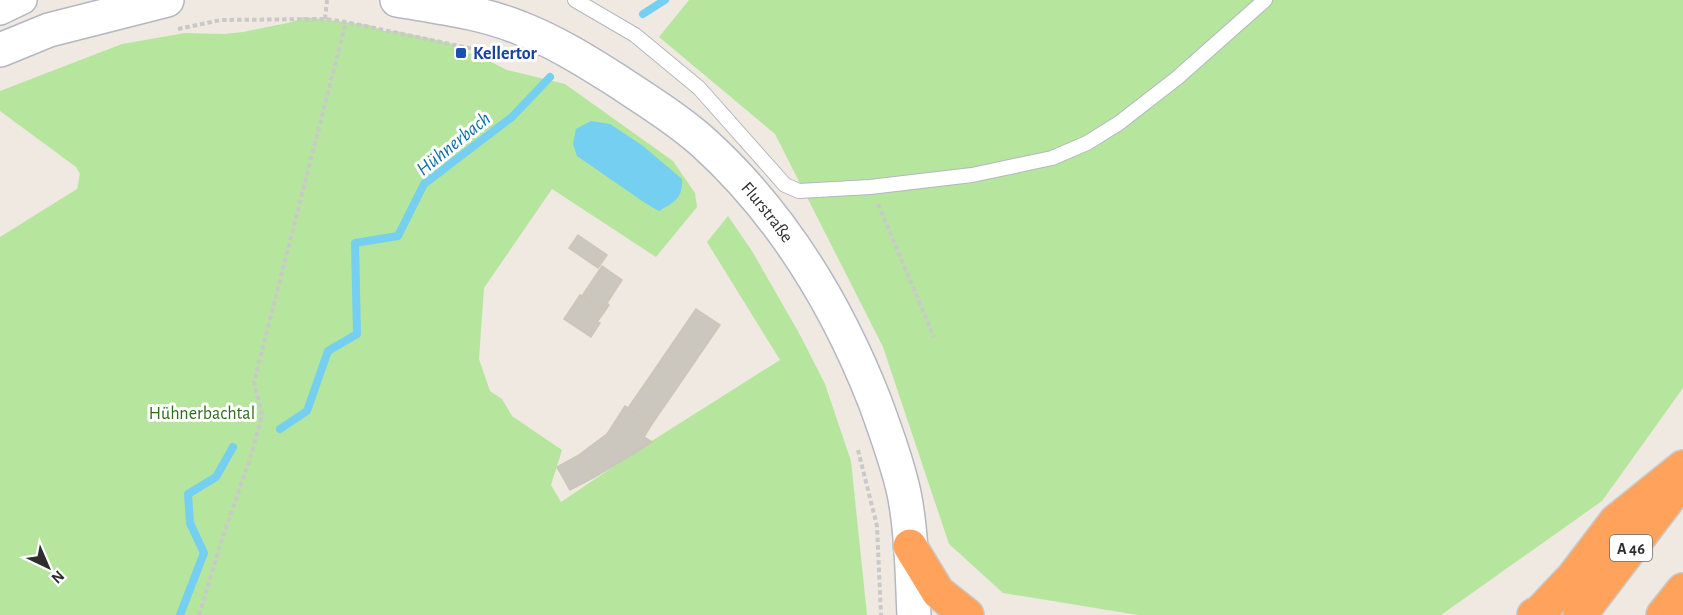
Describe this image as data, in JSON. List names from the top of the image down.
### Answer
{
  "streets": {
    "highway": ["A 46"],
    "main road": ["Flurstraße"]
  },
  "water": ["Hühnerbach"],
  "parks": ["Hühnerbachtal"],
  "places": {
    "transit": ["Kellertor"]
  },
  "north": "bottom right"
}
